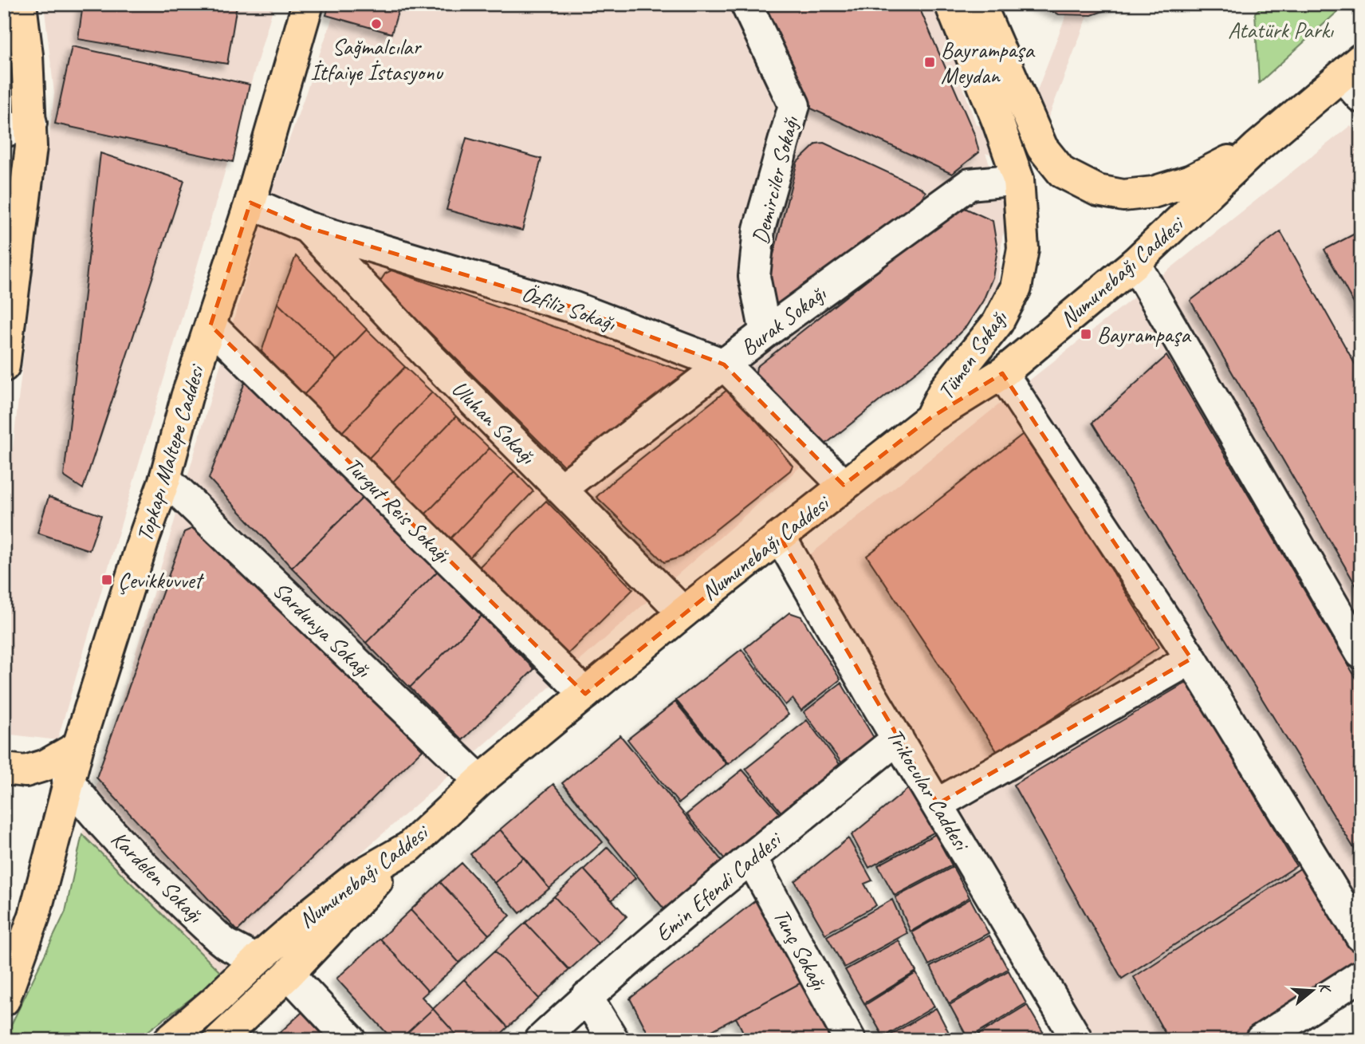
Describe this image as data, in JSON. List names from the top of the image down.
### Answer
{
  "streets": {
    "main road": ["Numunebağı Caddesi", "Tümen Sokağı", "Topkapı Maltepe Caddesi"],
    "street": [
      "Demirciler Sokağı",
      "Özfiliz Sokağı",
      "Burak Sokağı",
      "Uluhan Sokağı",
      "Turgut Reis Sokağı",
      "Sardunya Sokağı",
      "Trikocular Caddesi",
      "Kardelen Sokağı",
      "Emin Efendi Caddesi",
      "Tunç Sokağı"
    ]
  },
  "crossings": [
    ["Demirciler Sokağı", "Burak Sokağı"],
    ["Numunebağı Caddesi", "Özfiliz Sokağı"],
    ["Numunebağı Caddesi", "Tümen Sokağı"],
    ["Numunebağı Caddesi", "Uluhan Sokağı"],
    ["Numunebağı Caddesi", "Turgut Reis Sokağı"],
    ["Numunebağı Caddesi", "Sardunya Sokağı"],
    ["Numunebağı Caddesi", "Trikocular Caddesi"],
    ["Numunebağı Caddesi", "Kardelen Sokağı"],
    ["Özfiliz Sokağı", "Burak Sokağı"],
    ["Özfiliz Sokağı", "Uluhan Sokağı"],
    ["Özfiliz Sokağı", "Topkapı Maltepe Caddesi"],
    ["Burak Sokağı", "Tümen Sokağı"],
    ["Burak Sokağı", "Uluhan Sokağı"],
    ["Topkapı Maltepe Caddesi", "Turgut Reis Sokağı"],
    ["Topkapı Maltepe Caddesi", "Sardunya Sokağı"],
    ["Topkapı Maltepe Caddesi", "Kardelen Sokağı"],
    ["Trikocular Caddesi", "Emin Efendi Caddesi"],
    ["Emin Efendi Caddesi", "Tunç Sokağı"]
  ],
  "parks": ["Atatürk Parkı"],
  "places": {
    "other": ["Sağmalcılar İtfaiye İstasyonu"],
    "transit": ["Bayrampaşa Meydan", "Bayrampaşa", "Çevikkuvvet"]
  },
  "north": "right"
}
